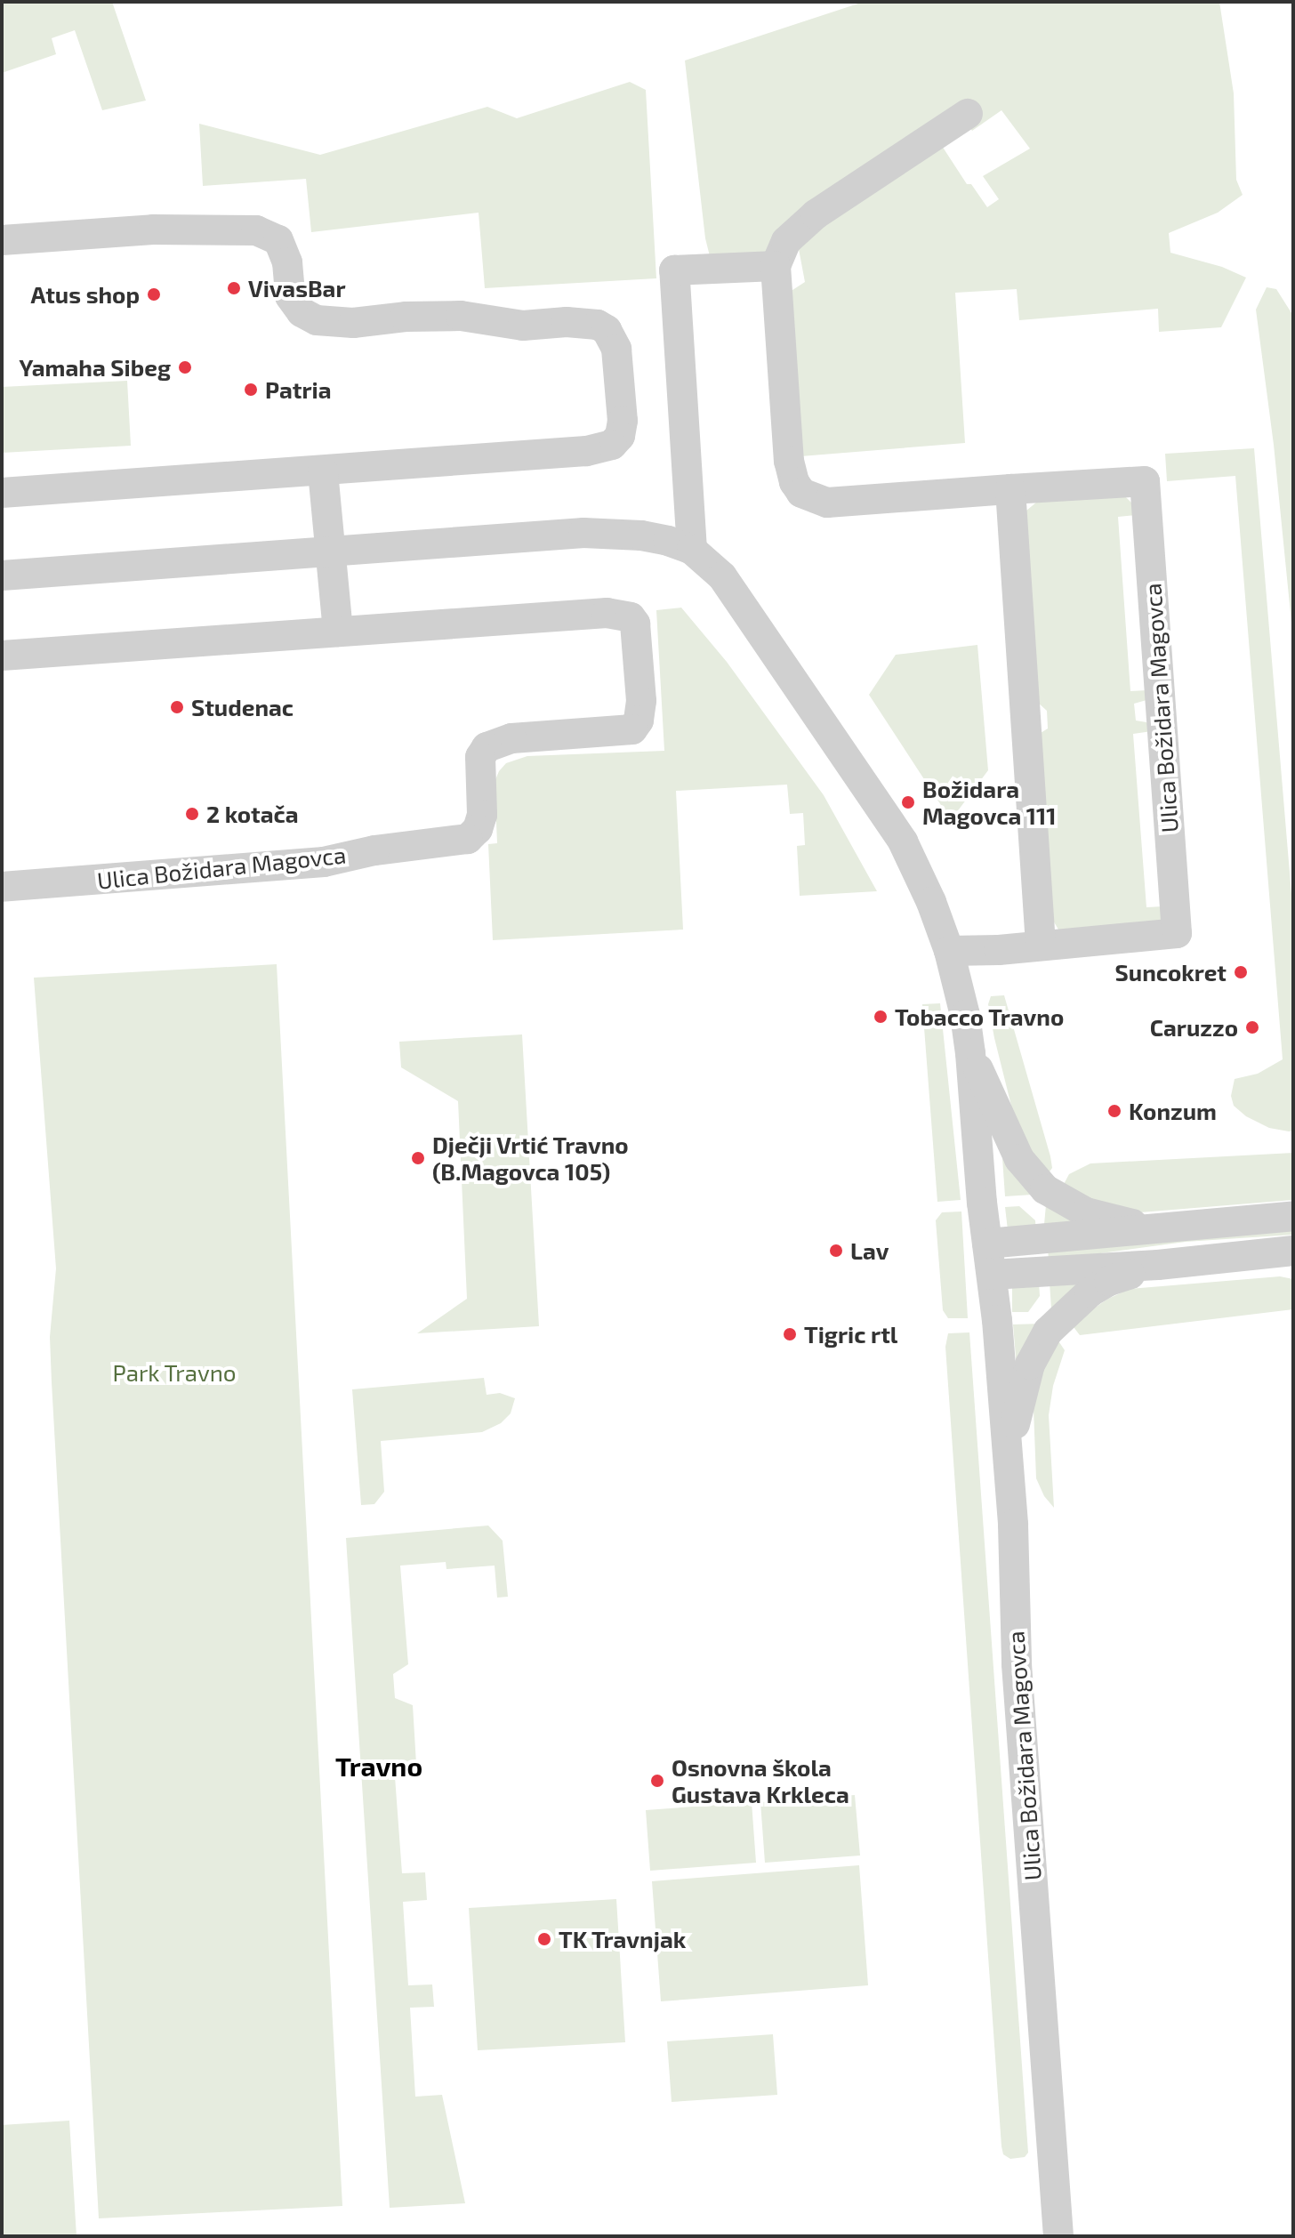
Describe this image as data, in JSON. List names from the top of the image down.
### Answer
{
  "streets": {
    "street": ["Ulica Božidara Magovca"]
  },
  "districts": ["Travno"],
  "parks": ["Park Travno"],
  "places": [
    "VivasBar",
    "Atus shop",
    "Yamaha Sibeg",
    "Patria",
    "Studenac",
    "Božidara Magovca 111",
    "2 kotača",
    "Suncokret",
    "Tobacco Travno",
    "Caruzzo",
    "Konzum",
    "Dječji Vrtić Travno (B.Magovca 105)",
    "Lav",
    "Tigric rtl",
    "Osnovna škola Gustava Krkleca",
    "TK Travnjak"
  ]
}
